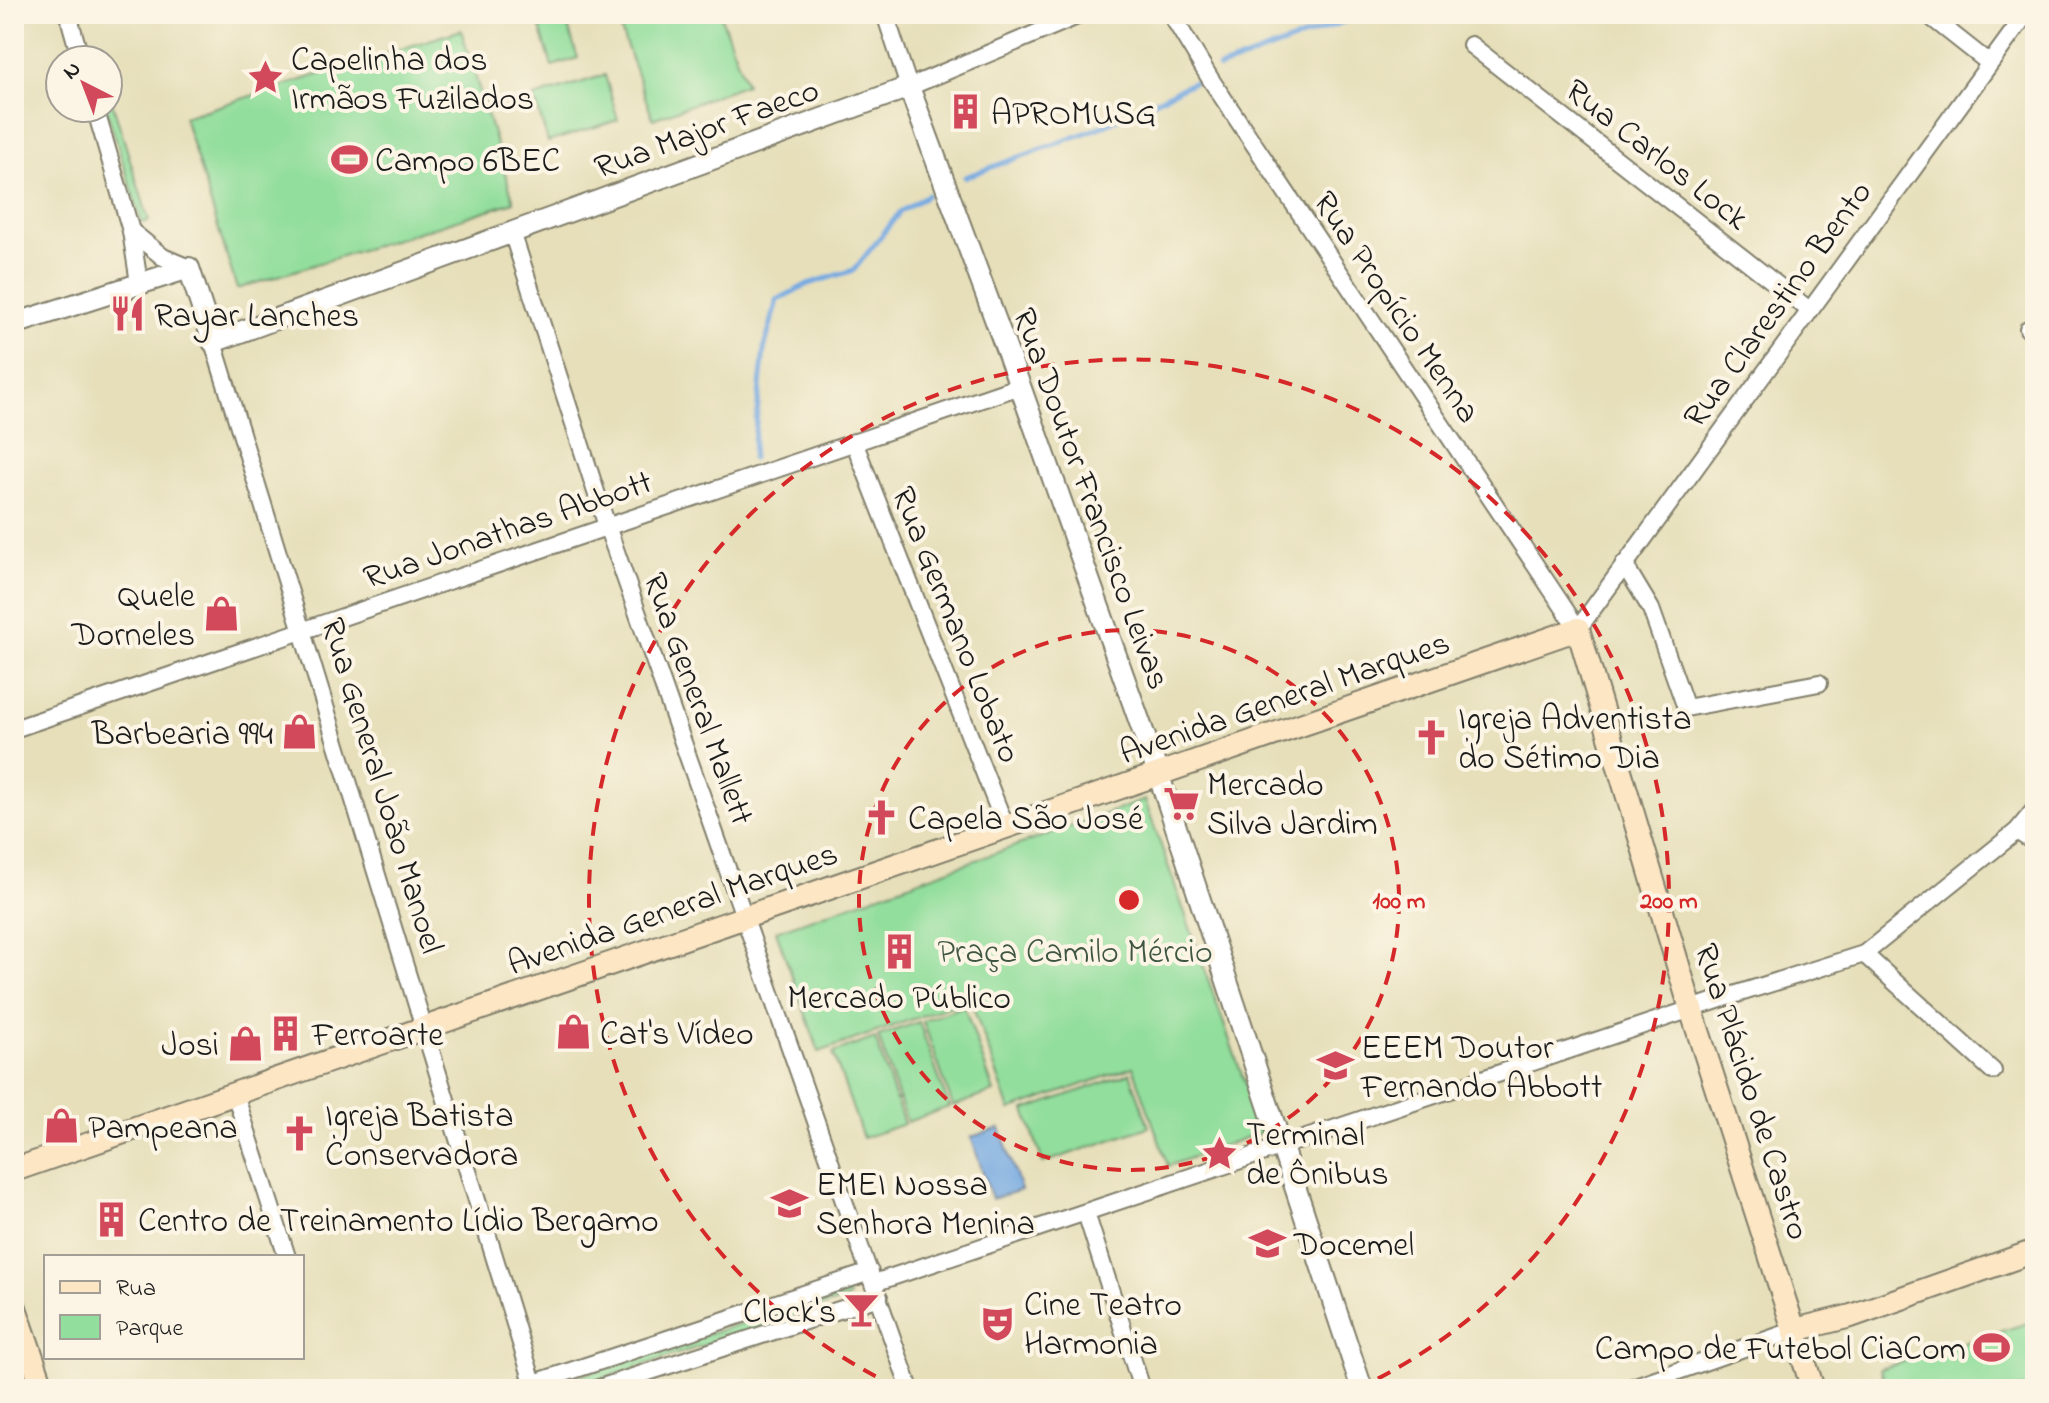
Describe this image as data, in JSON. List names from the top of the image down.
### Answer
{
  "streets": {
    "main road": ["Avenida General Marques", "Rua Plácido de Castro"],
    "street": [
      "Rua Major Faeco",
      "Rua Carlos Lock",
      "Rua Clarestino Bento",
      "Rua Propício Menna",
      "Rua Doutor Francisco Leivas",
      "Rua Jonathas Abbott",
      "Rua Germano Lobato",
      "Rua General Mallett",
      "Rua General João Manoel"
    ]
  },
  "crossings": [
    ["Rua Major Faeco", "Rua Doutor Francisco Leivas"],
    ["Rua Major Faeco", "Rua General Mallett"],
    ["Rua Major Faeco", "Rua General João Manoel"],
    ["Rua Carlos Lock", "Rua Clarestino Bento"],
    ["Rua Clarestino Bento", "Rua Propício Menna"],
    ["Rua Clarestino Bento", "Avenida General Marques"],
    ["Rua Clarestino Bento", "Rua Plácido de Castro"],
    ["Rua Propício Menna", "Avenida General Marques"],
    ["Rua Propício Menna", "Rua Plácido de Castro"],
    ["Rua Doutor Francisco Leivas", "Rua Jonathas Abbott"],
    ["Rua Doutor Francisco Leivas", "Avenida General Marques"],
    ["Rua Jonathas Abbott", "Rua Germano Lobato"],
    ["Rua Jonathas Abbott", "Rua General Mallett"],
    ["Rua Jonathas Abbott", "Rua General João Manoel"],
    ["Rua Germano Lobato", "Avenida General Marques"],
    ["Avenida General Marques", "Rua General Mallett"],
    ["Avenida General Marques", "Rua General João Manoel"],
    ["Avenida General Marques", "Rua Plácido de Castro"]
  ],
  "parks": ["Praça Camilo Mércio"],
  "places": {
    "place": ["Capelinha dos Irmãos Fuzilados", "Terminal de Ônibus"],
    "building": [
      "APROMUSG",
      "Mercado Público",
      "Ferroarte",
      "Centro de Treinamento Lídio Bergamo"
    ],
    "sports": ["Campo 6BEC", "Campo de Futebol CiaCom"],
    "restaurant": ["Rayar Lanches"],
    "shop": [
      "Quele Dorneles",
      "Barbearia 994",
      "Cat's Vídeo",
      "Josi",
      "Pampeana"
    ],
    "church": ["Igreja Adventista do Sétimo Dia", "Capela São José", "Igreja Batista Conservadora"],
    "supermarket": ["Mercado Silva Jardim"],
    "school or university": ["EEEM Doutor Fernando Abbott", "EMEI Nossa Senhora Menina", "Docemel"],
    "bar": ["Clock's"],
    "theatre": ["Cine Teatro Harmonia"]
  },
  "legend": ["Rua", "Parque"],
  "north": "top left",
  "rings": ["100 m", "200 m"]
}
